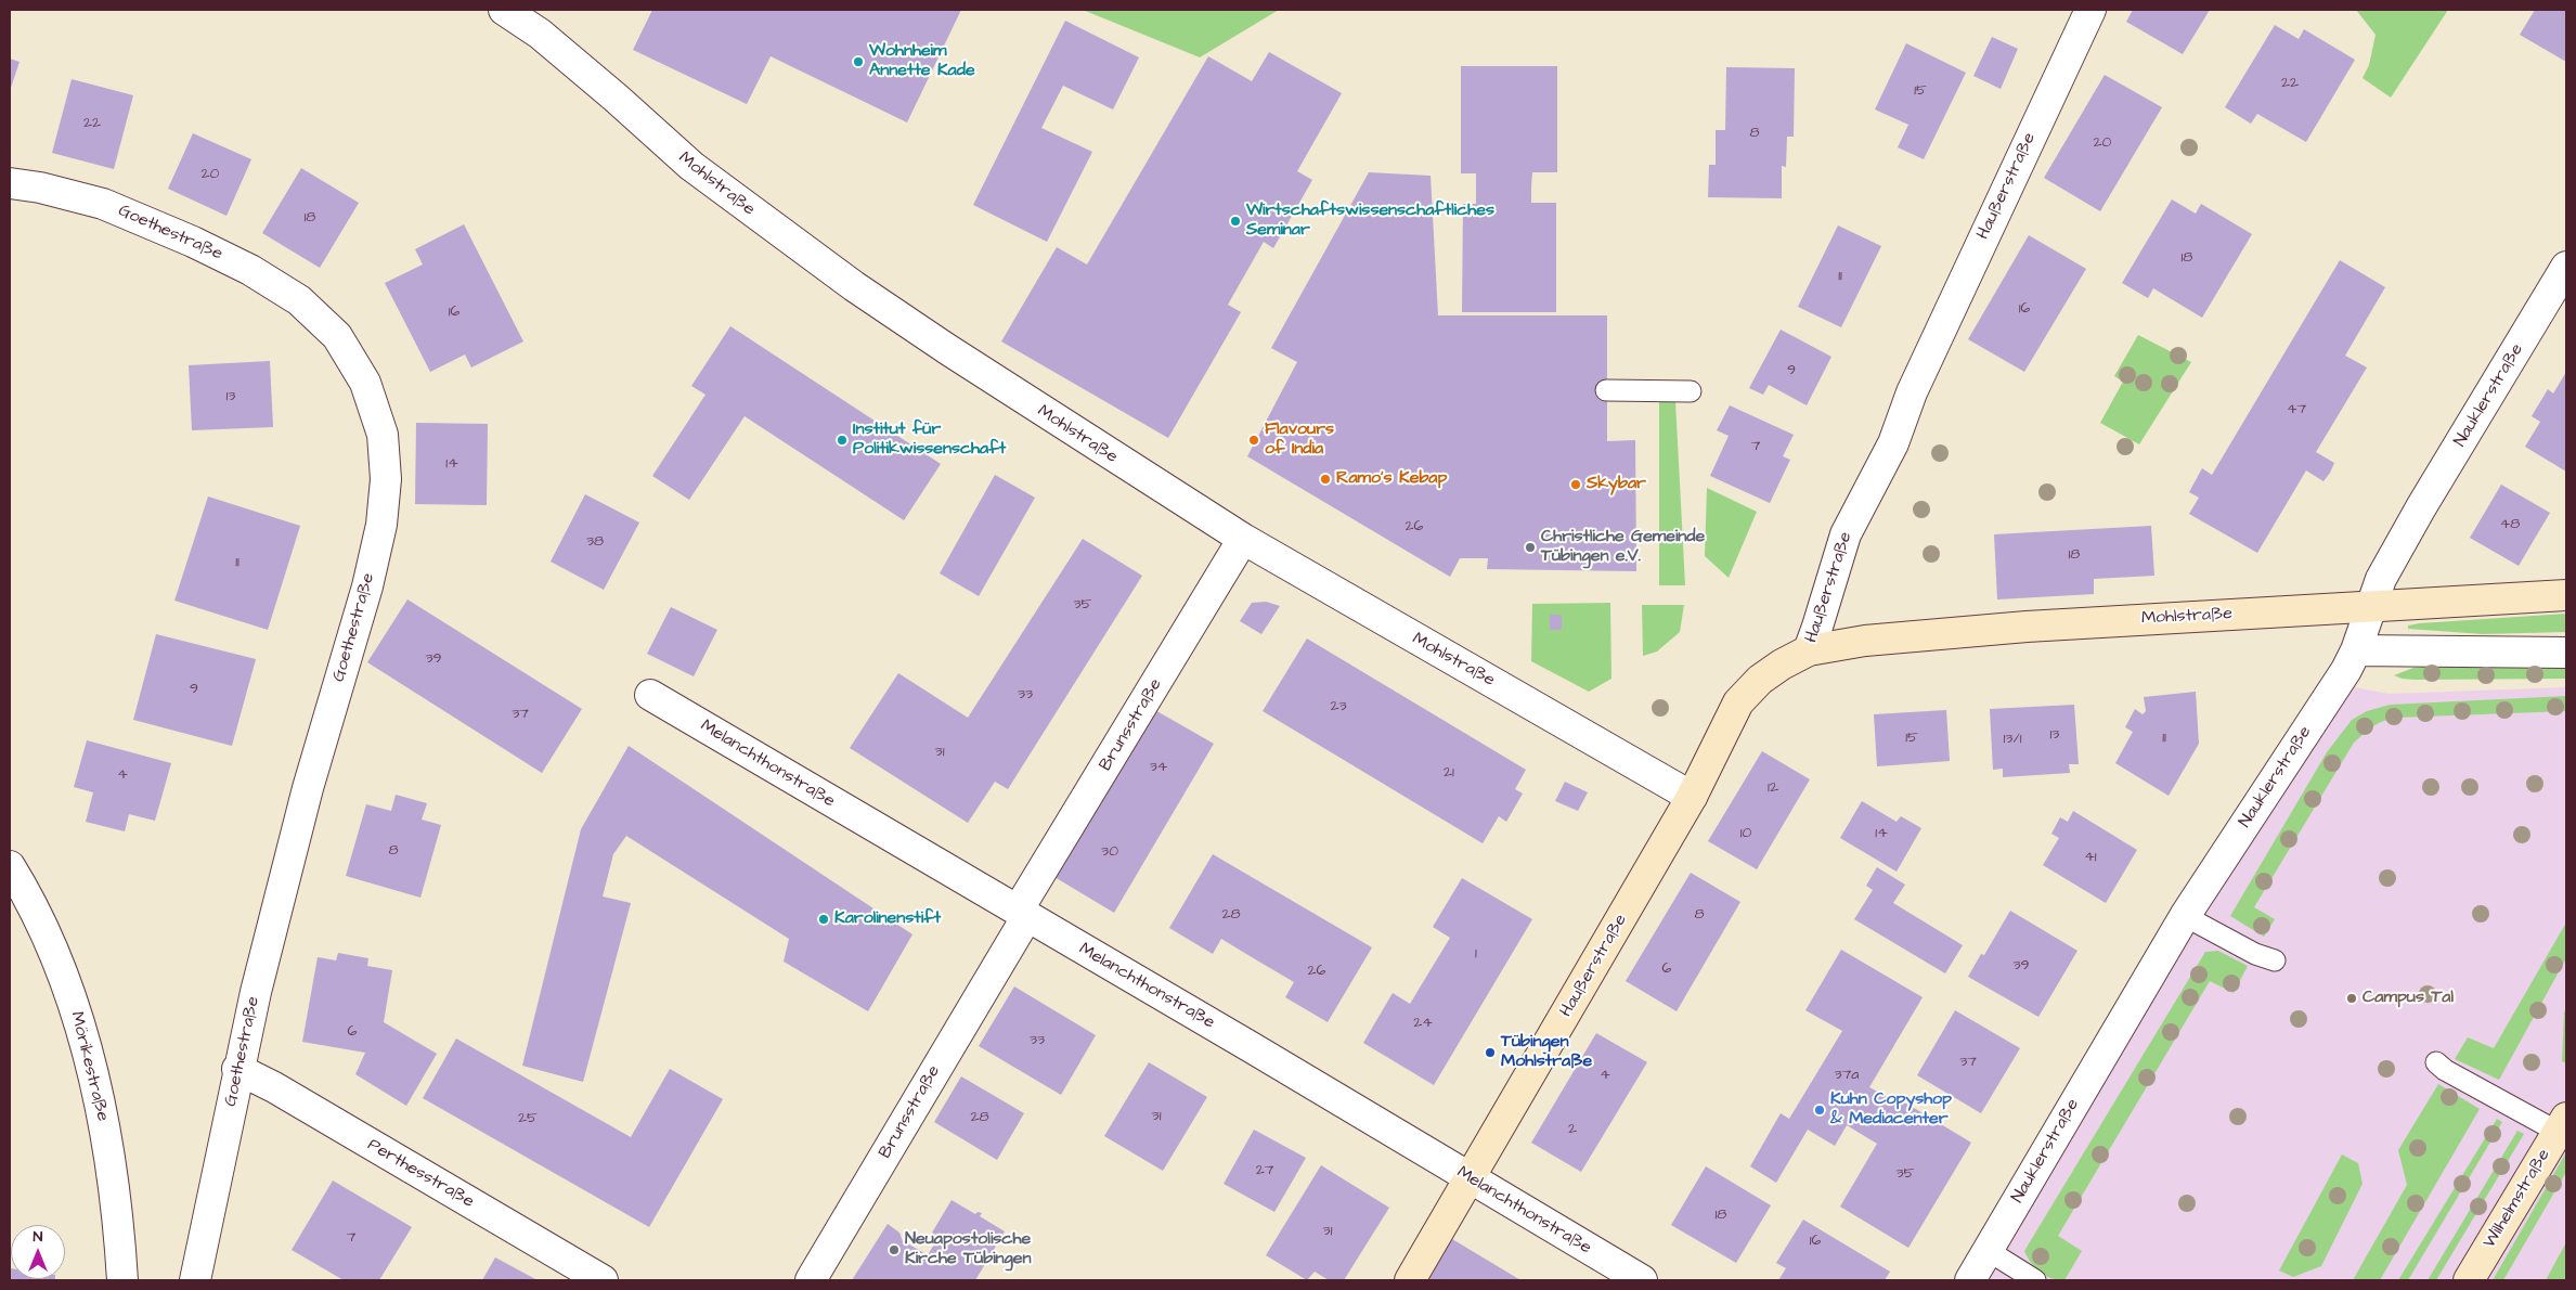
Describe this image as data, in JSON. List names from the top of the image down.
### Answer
{
  "streets": {
    "main road": ["Mohlstraße", "Haußerstraße", "Wilhelmstraße"],
    "street": [
      "Goethestraße",
      "Nauklerstraße",
      "Brunsstraße",
      "Melanchthonstraße",
      "Mörikestraße",
      "Perthesstraße"
    ]
  },
  "crossings": [
    ["Mohlstraße", "Haußerstraße"],
    ["Mohlstraße", "Nauklerstraße"],
    ["Mohlstraße", "Brunsstraße"],
    ["Haußerstraße", "Melanchthonstraße"],
    ["Goethestraße", "Perthesstraße"],
    ["Brunsstraße", "Melanchthonstraße"]
  ],
  "places": [
    "Wohnheim Annette Kade",
    "Wirtschaftswissenschaftliches Seminar",
    "Institut für Politikwissenschaft",
    "Flavours of India",
    "Ramo's Kebap",
    "Skybar",
    "Christliche Gemeinde Tübingen e.V.",
    "Karolinenstift",
    "Campus Tal",
    "Tübingen Mohlstraße",
    "Kuhn Copyshop & Mediacenter",
    "Neuapostolische Kirche Tübingen"
  ],
  "house_numbers": [
    "22",
    "15",
    "22",
    "8",
    "20",
    "20",
    "18",
    "18",
    "11",
    "16",
    "16",
    "9",
    "13",
    "47",
    "7",
    "14",
    "48",
    "26",
    "38",
    "18",
    "11",
    "35",
    "39",
    "9",
    "33",
    "23",
    "37",
    "13",
    "15",
    "11",
    "13/1",
    "31",
    "34",
    "21",
    "4",
    "12",
    "10",
    "14",
    "8",
    "30",
    "41",
    "28",
    "8",
    "1",
    "39",
    "6",
    "26",
    "24",
    "6",
    "33",
    "37",
    "4",
    "37a",
    "31",
    "28",
    "25",
    "2",
    "27",
    "35",
    "18",
    "31",
    "7",
    "16"
  ],
  "north": "top"
}
